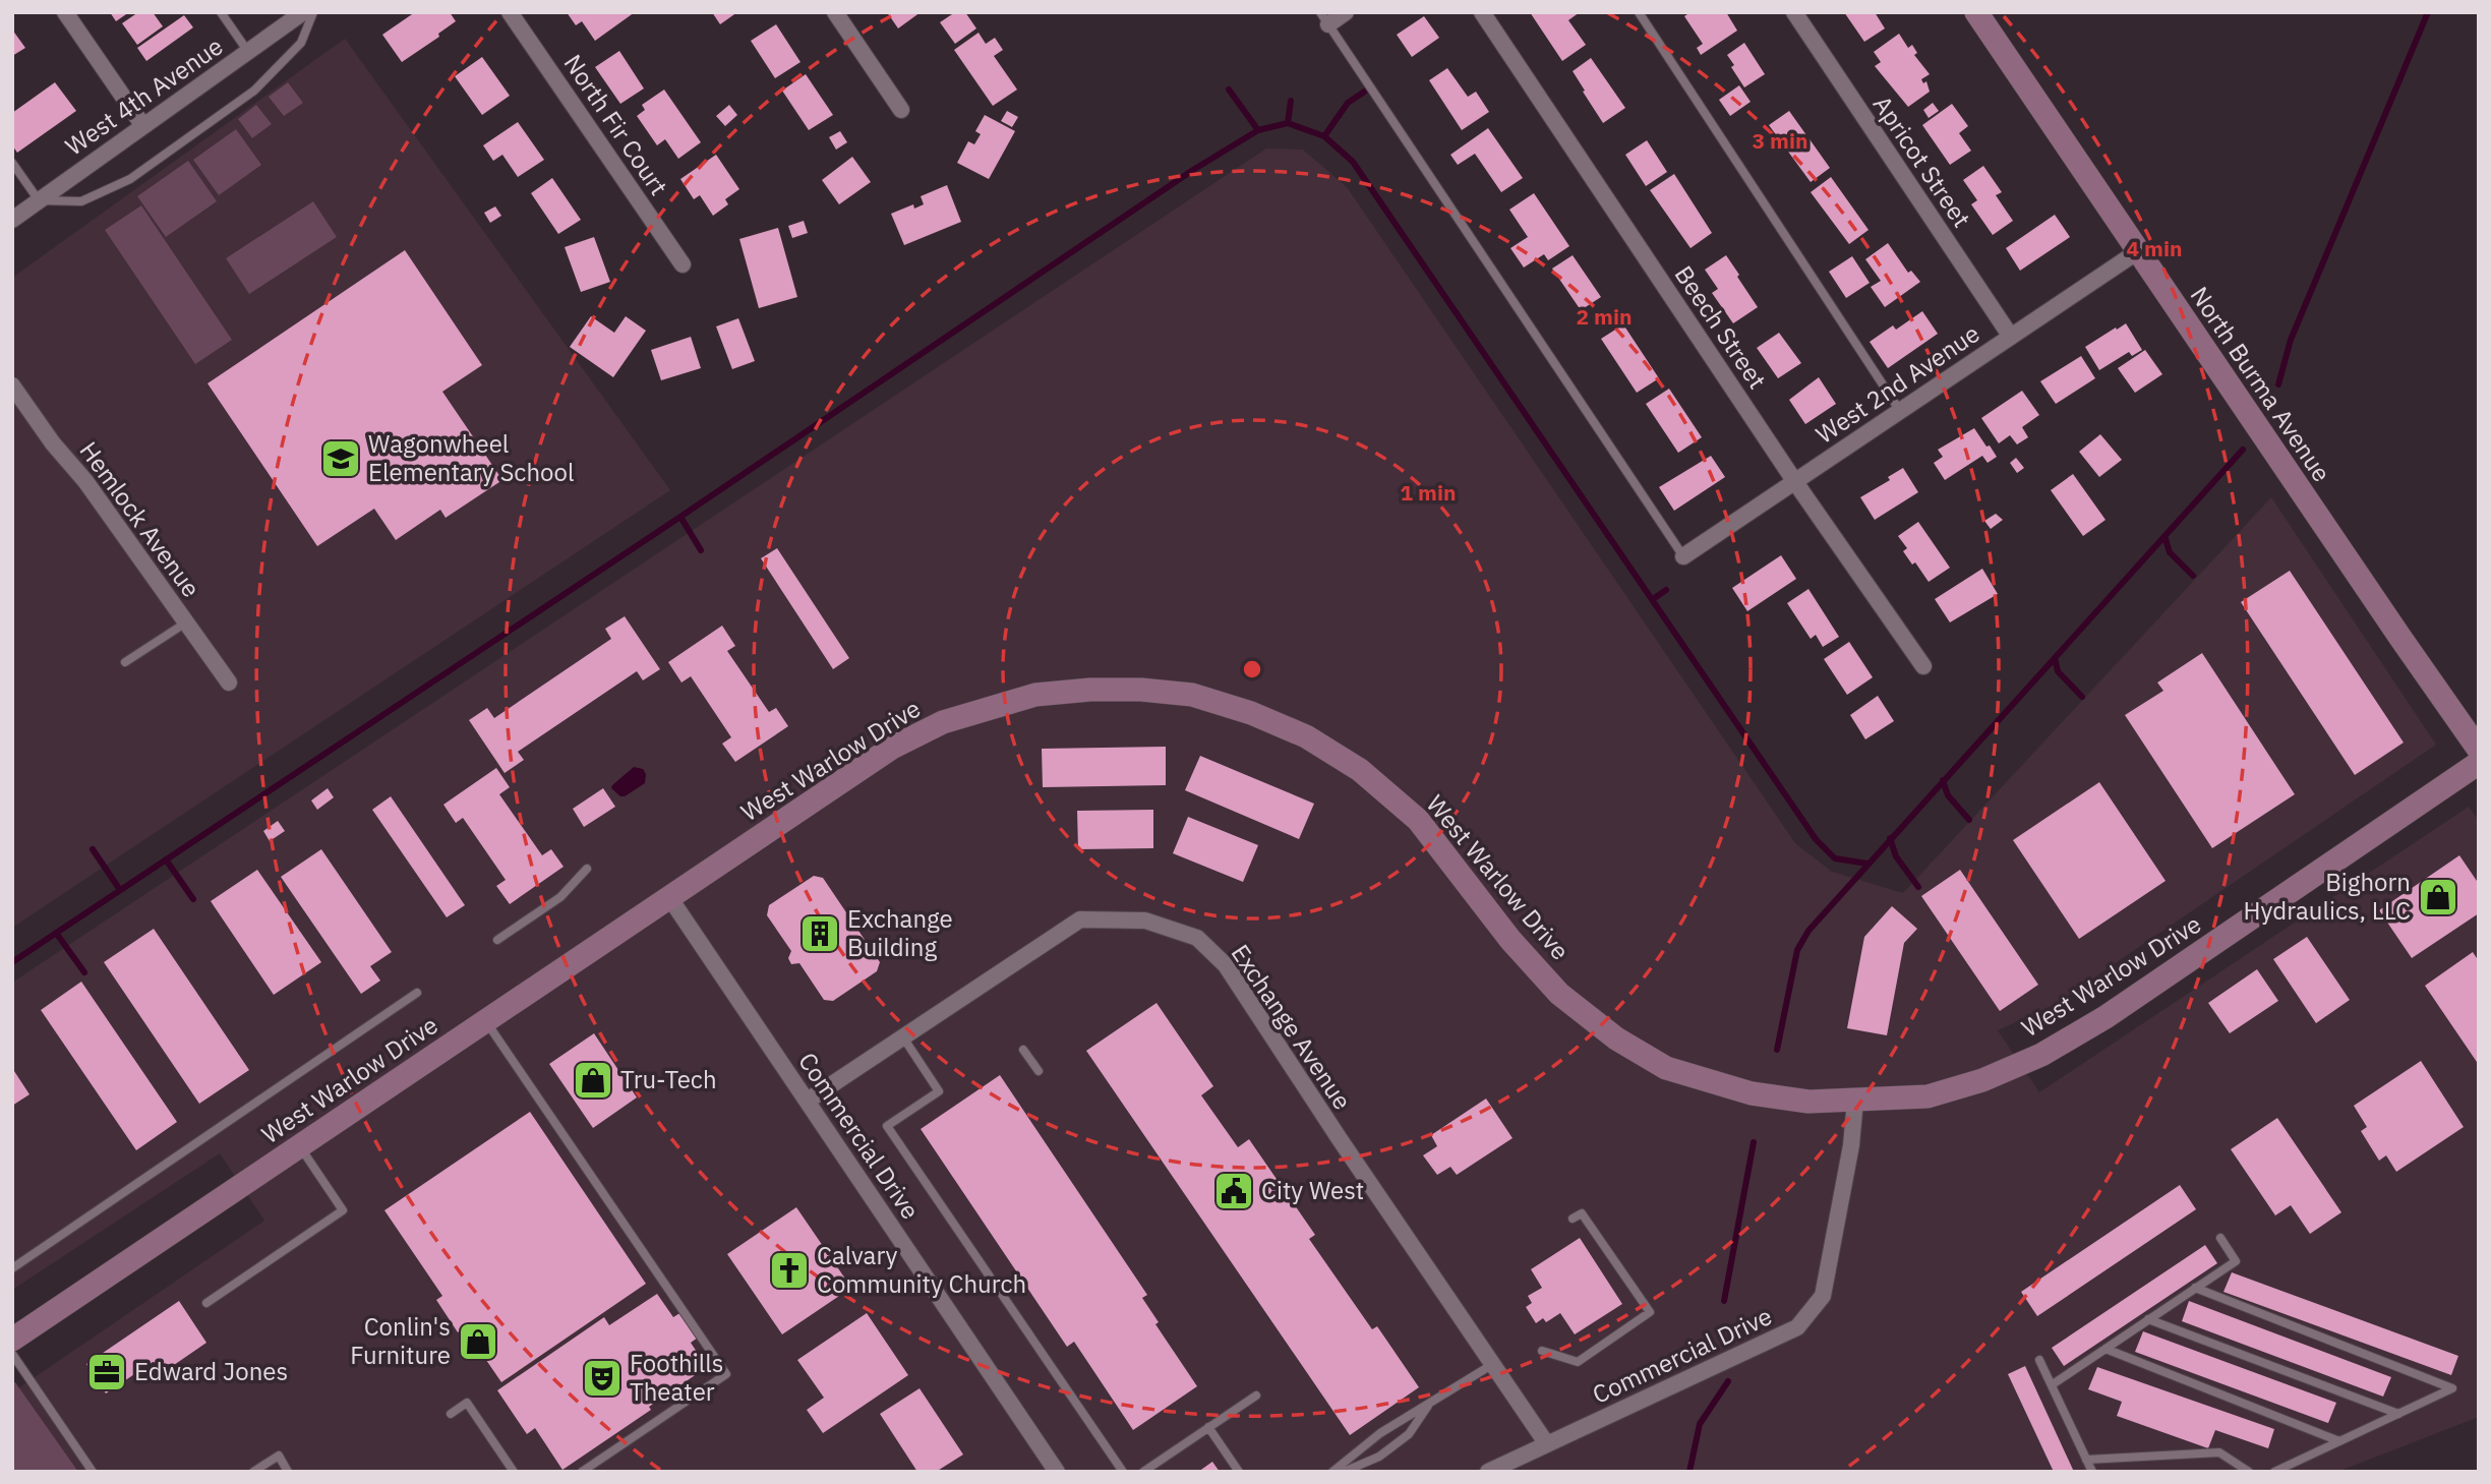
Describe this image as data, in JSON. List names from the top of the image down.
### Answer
{
  "streets": {
    "street": [
      "West 4th Avenue",
      "North Fir Court",
      "Apricot Street",
      "Beech Street",
      "West 2nd Avenue",
      "North Burma Avenue",
      "Hemlock Avenue",
      "West Warlow Drive",
      "Exchange Avenue",
      "Commercial Drive"
    ]
  },
  "crossings": [
    ["Apricot Street", "West 2nd Avenue"],
    ["Beech Street", "West 2nd Avenue"],
    ["West 2nd Avenue", "North Burma Avenue"],
    ["West Warlow Drive", "Commercial Drive"],
    ["Exchange Avenue", "Commercial Drive"]
  ],
  "places": {
    "school or university": ["Wagonwheel Elementary School"],
    "shop": ["Bighorn Hydraulics, LLC", "Tru-Tech", "Conlin's Furniture"],
    "building": ["Exchange Building"],
    "public building": ["City West"],
    "church": ["Calvary Community Church"],
    "office": ["Edward Jones"],
    "theatre": ["Foothills Theater"]
  },
  "rings": [
    "3 min",
    "4 min",
    "2 min",
    "1 min"
  ]
}
